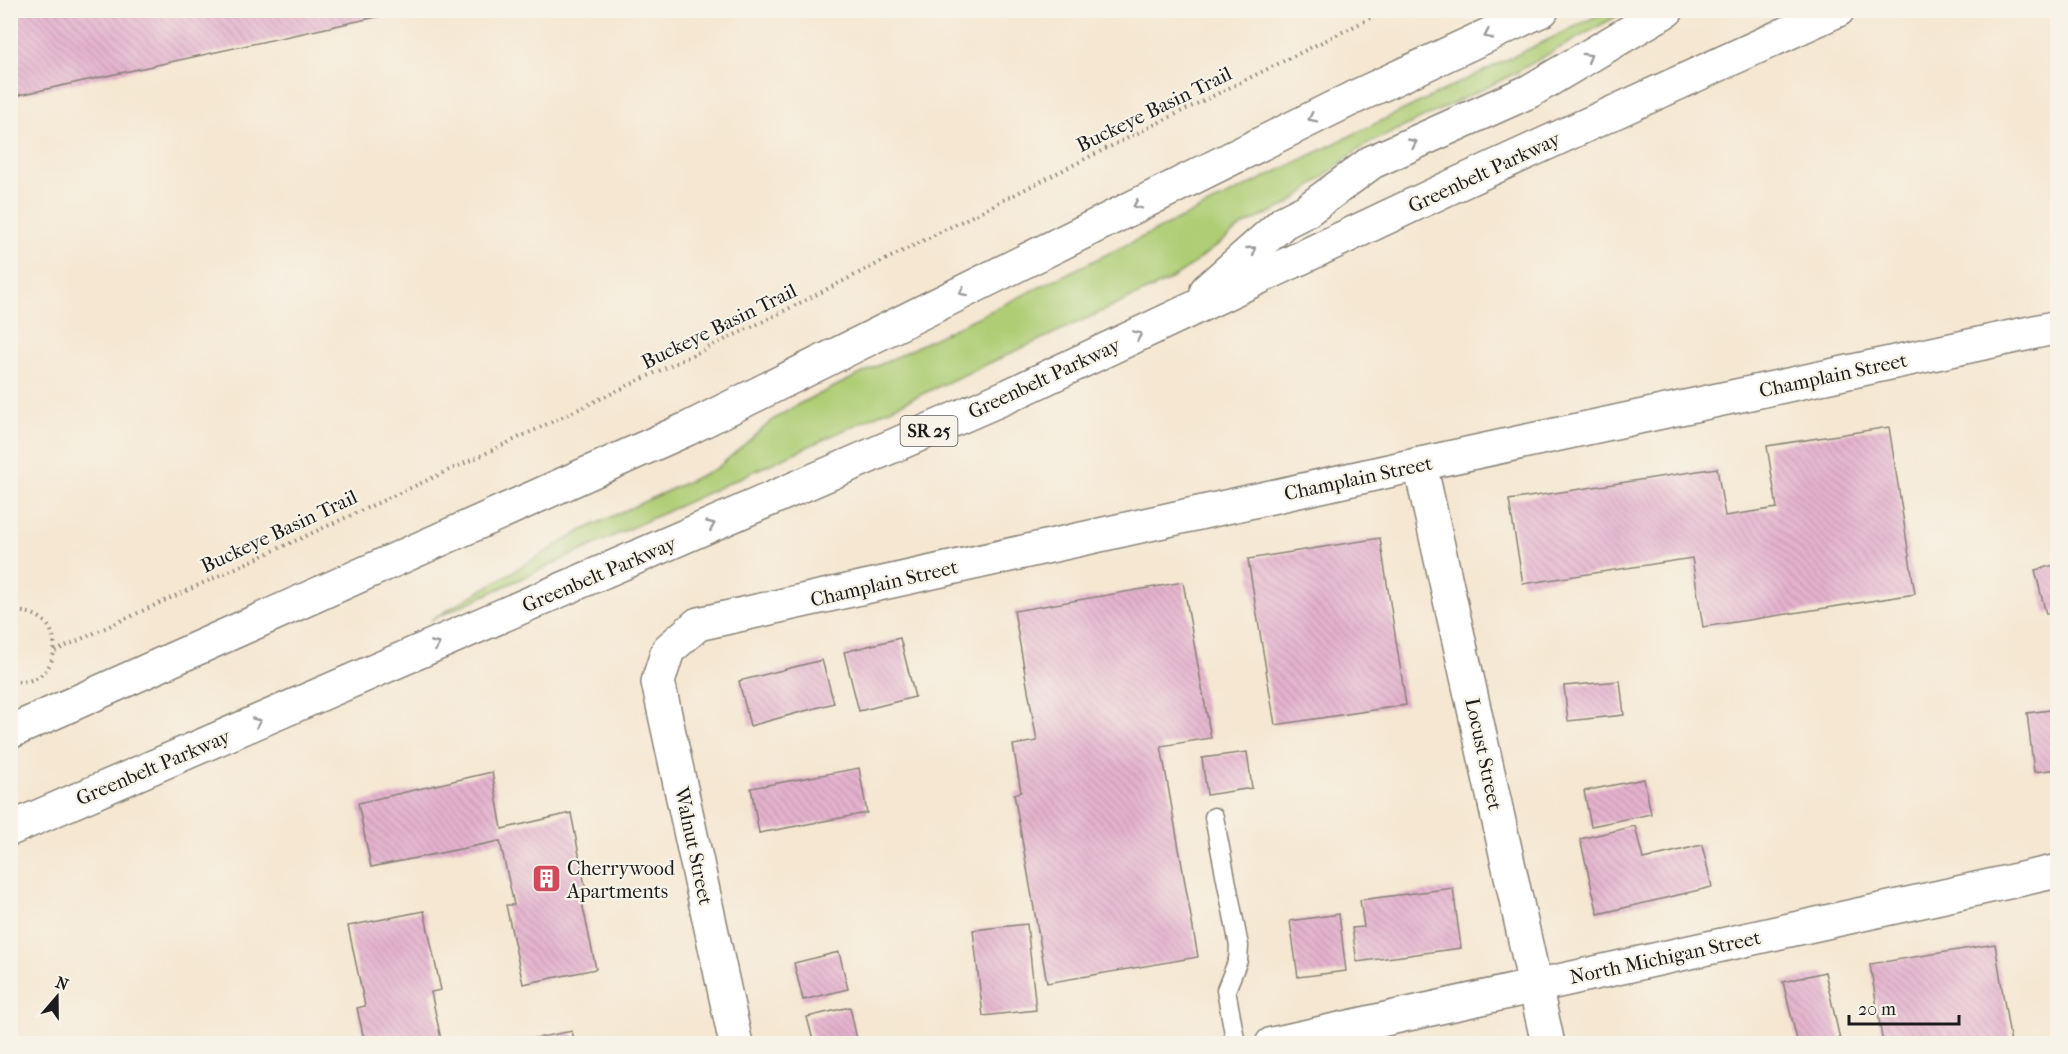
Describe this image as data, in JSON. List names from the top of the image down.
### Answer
{
  "streets": {
    "main road": [
      "Greenbelt Parkway",
      "Champlain Street",
      "SR 25",
      "Locust Street",
      "Walnut Street",
      "North Michigan Street"
    ],
    "path": ["Buckeye Basin Trail"]
  },
  "crossings": [
    ["Champlain Street", "Locust Street"],
    ["Champlain Street", "Walnut Street"],
    ["Locust Street", "North Michigan Street"]
  ],
  "places": {
    "building": ["Cherrywood Apartments"]
  },
  "scale_bar": "20 m",
  "north": "top"
}
